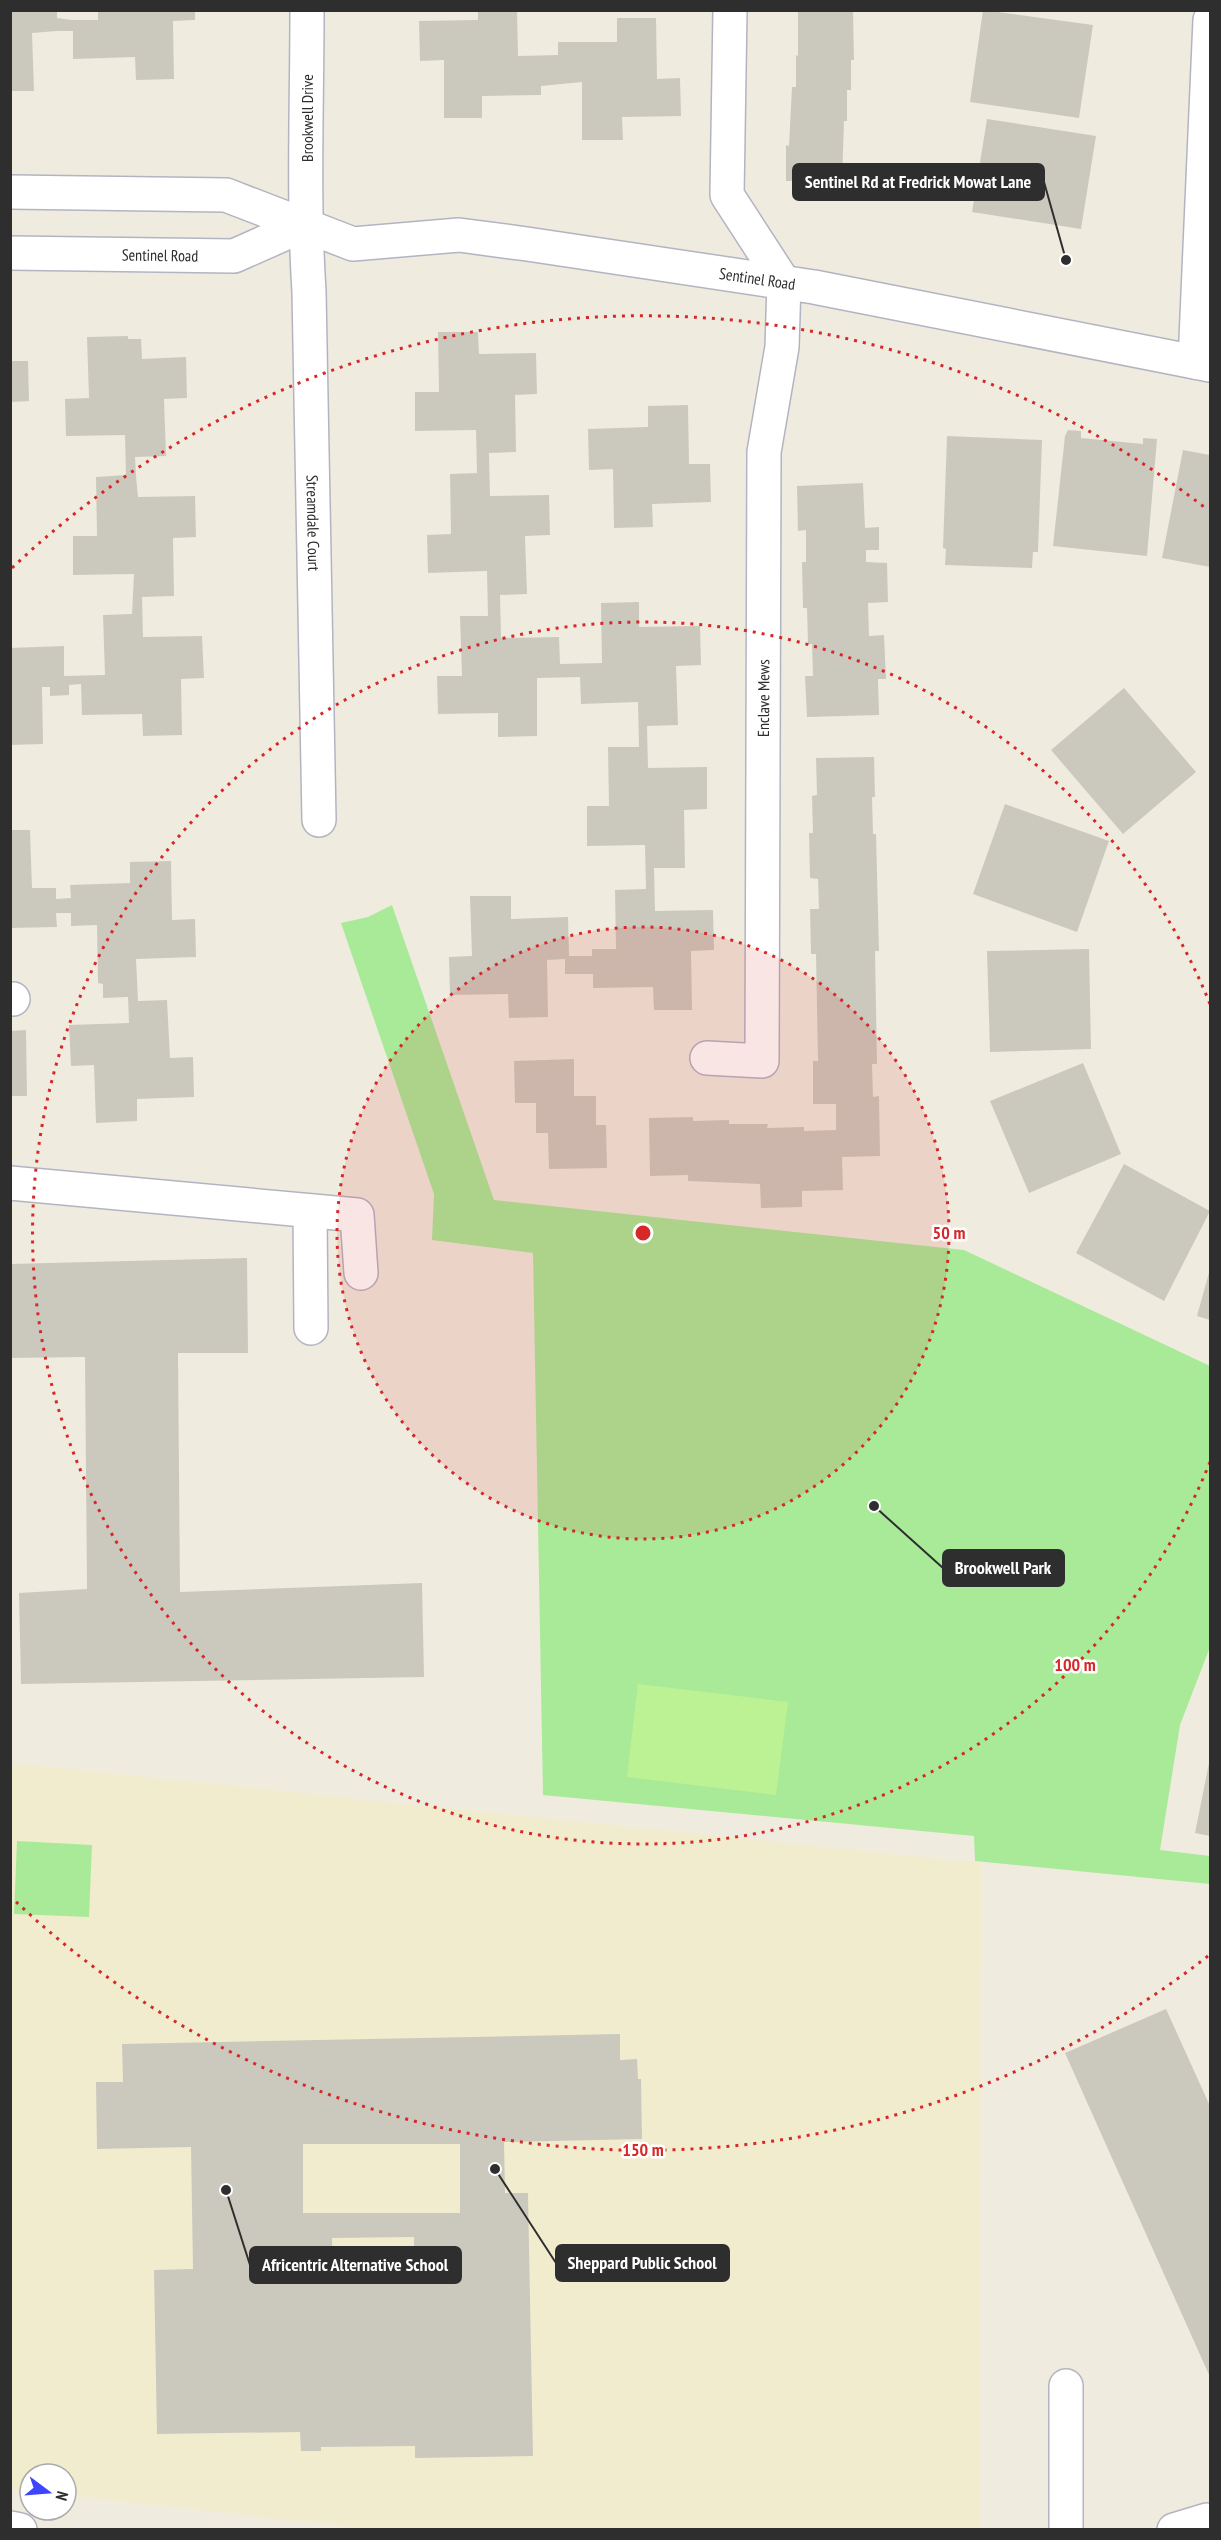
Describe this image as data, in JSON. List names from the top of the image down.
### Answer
{
  "streets": {
    "street": [
      "Brookwell Drive",
      "Sentinel Road",
      "Streamdale Court",
      "Enclave Mews"
    ]
  },
  "crossings": [
    ["Brookwell Drive", "Sentinel Road"],
    ["Brookwell Drive", "Streamdale Court"],
    ["Sentinel Road", "Streamdale Court"],
    ["Sentinel Road", "Enclave Mews"]
  ],
  "places": [
    "Sentinel Rd at Fredrick Mowat Lane",
    "Brookwell Park",
    "Sheppard Public School",
    "Africentric Alternative School"
  ],
  "north": "right",
  "rings": ["50 m", "100 m", "150 m"]
}
